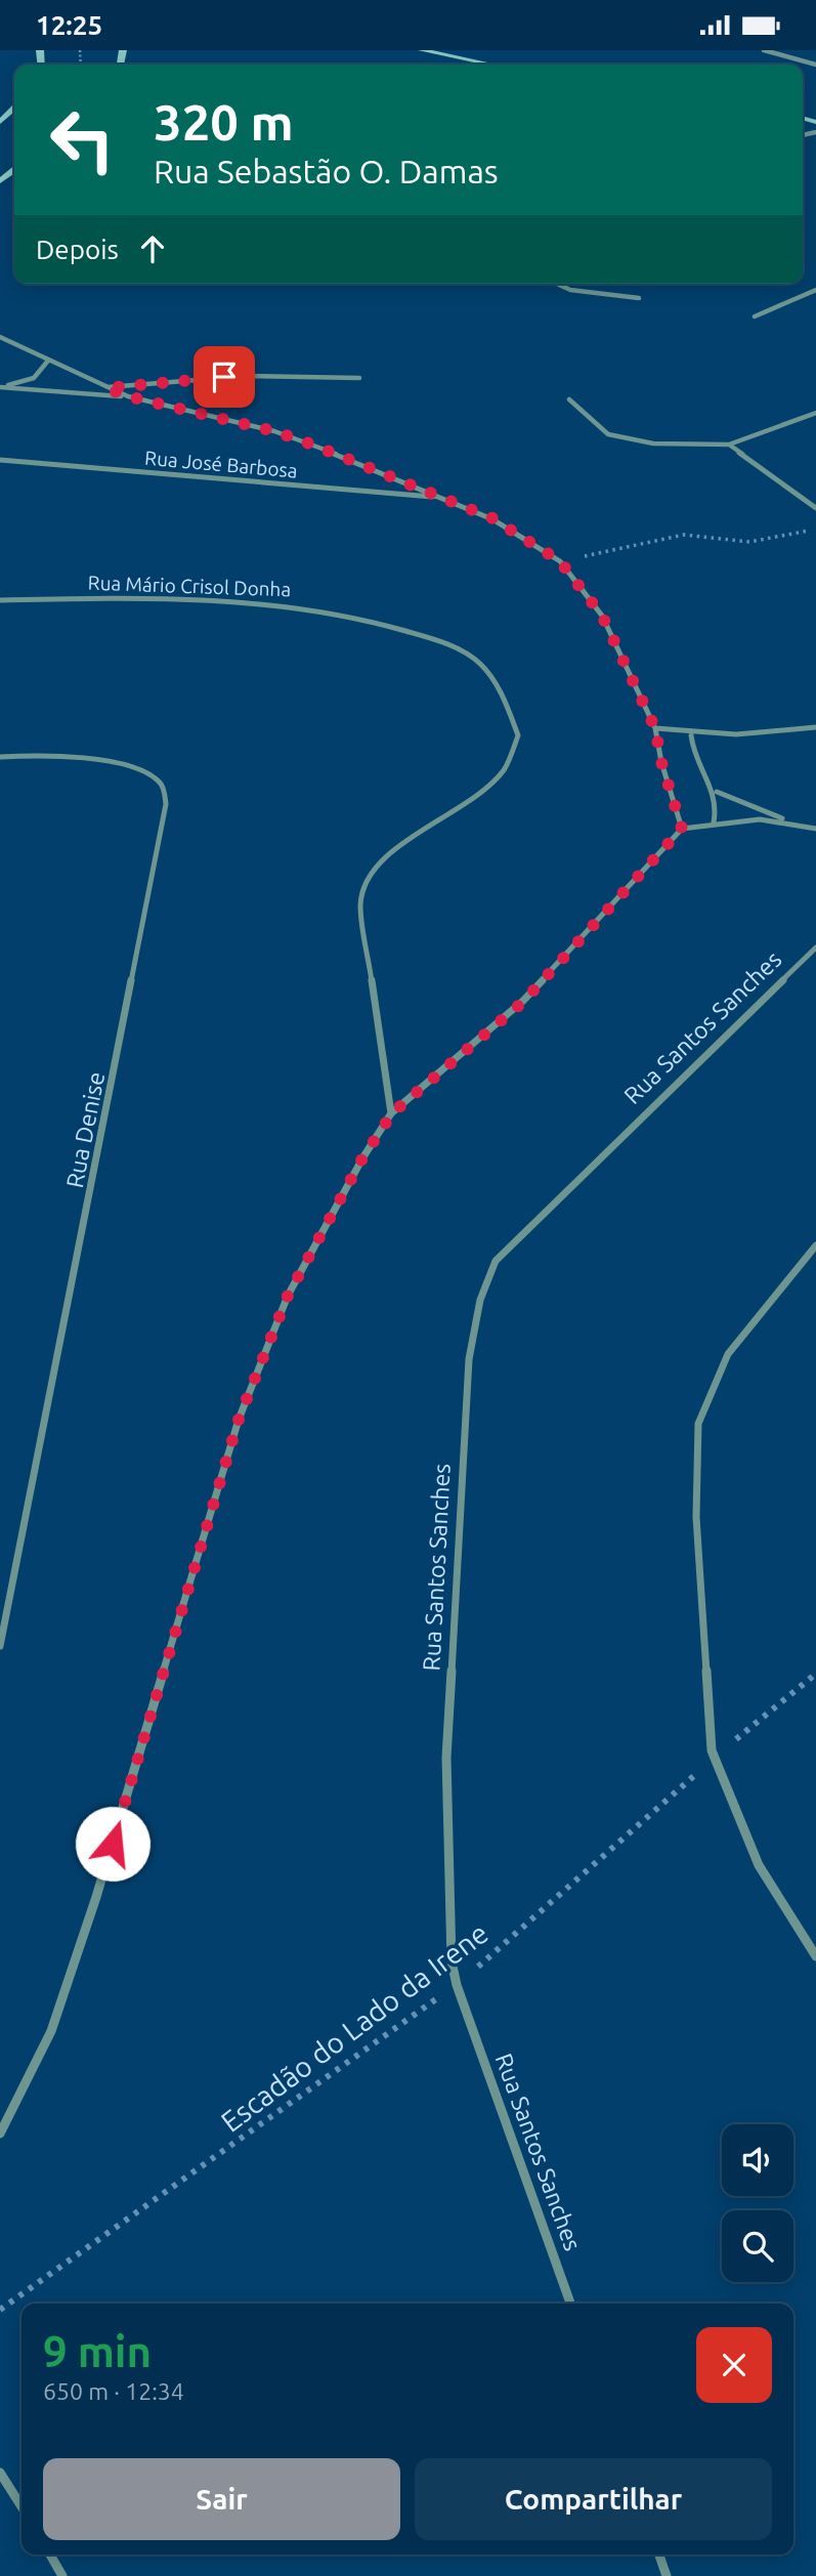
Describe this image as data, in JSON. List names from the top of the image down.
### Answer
{
  "streets": {
    "street": [
      "Rua José Barbosa",
      "Rua Mário Crisol Donha",
      "Rua Santos Sanches",
      "Rua Denise"
    ],
    "path": ["Escadão do Lado da Irene"]
  },
  "crossings": [
    ["Rua Santos Sanches", "Escadão do Lado da Irene"]
  ],
  "page": {
    "status": "12:25",
    "turn": ["320 m", "Rua Sebastão O. Damas"],
    "then": "Depois",
    "heading": ["9 min", "650 m · 12:34"],
    "buttons": ["Sair", "Compartilhar"]
  }
}
